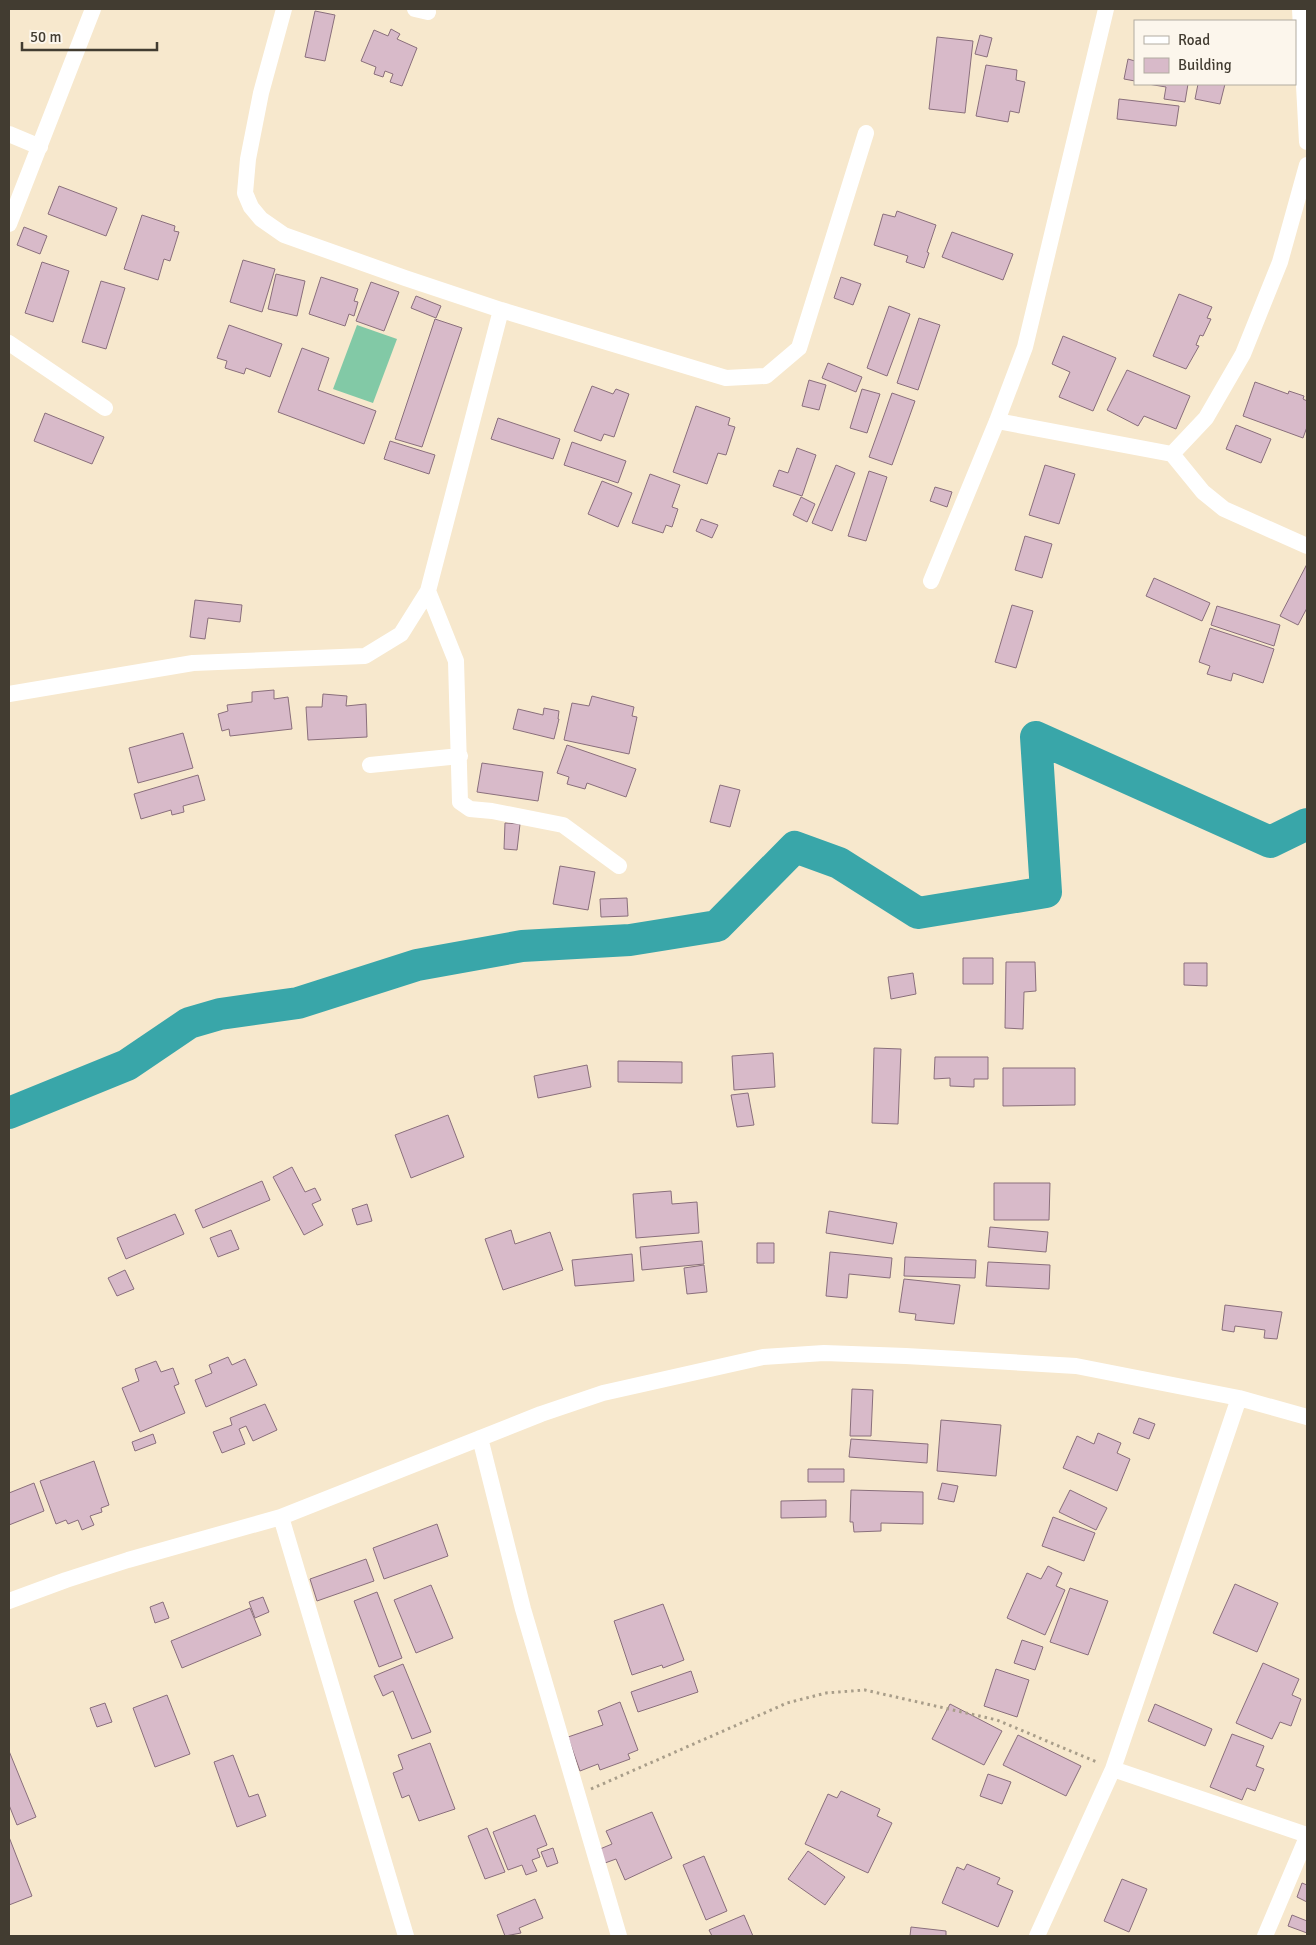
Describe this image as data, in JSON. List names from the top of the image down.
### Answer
{
  "legend": ["Road", "Building"],
  "scale_bar": "50 m"
}
